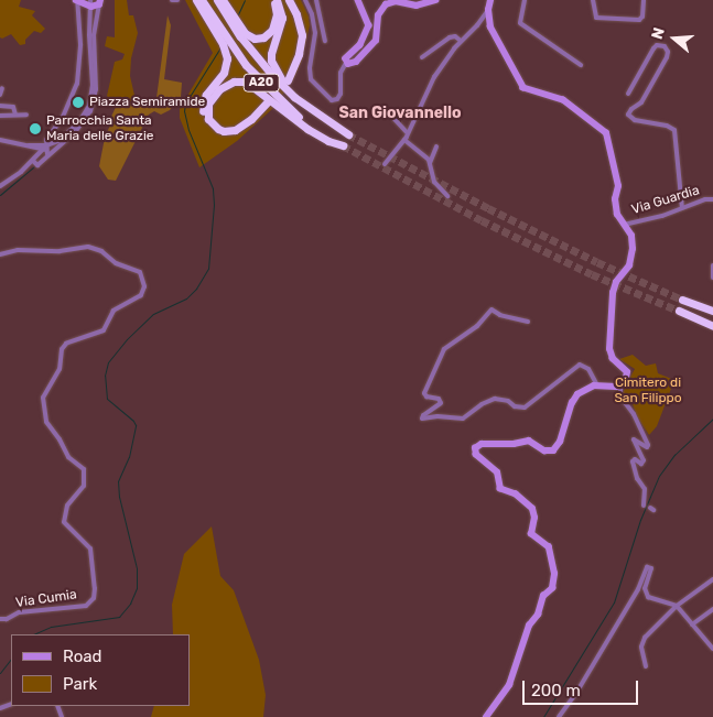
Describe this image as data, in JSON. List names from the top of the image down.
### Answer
{
  "streets": {
    "highway": ["A20"],
    "street": ["Via Guardia", "Via Cumia"]
  },
  "districts": ["San Giovannello"],
  "parks": ["Cimitero di San Filippo"],
  "places": ["Piazza Semiramide", "Parrocchia Santa Maria delle Grazie"],
  "legend": ["Road", "Park"],
  "scale_bar": "200 m",
  "north": "left"
}
